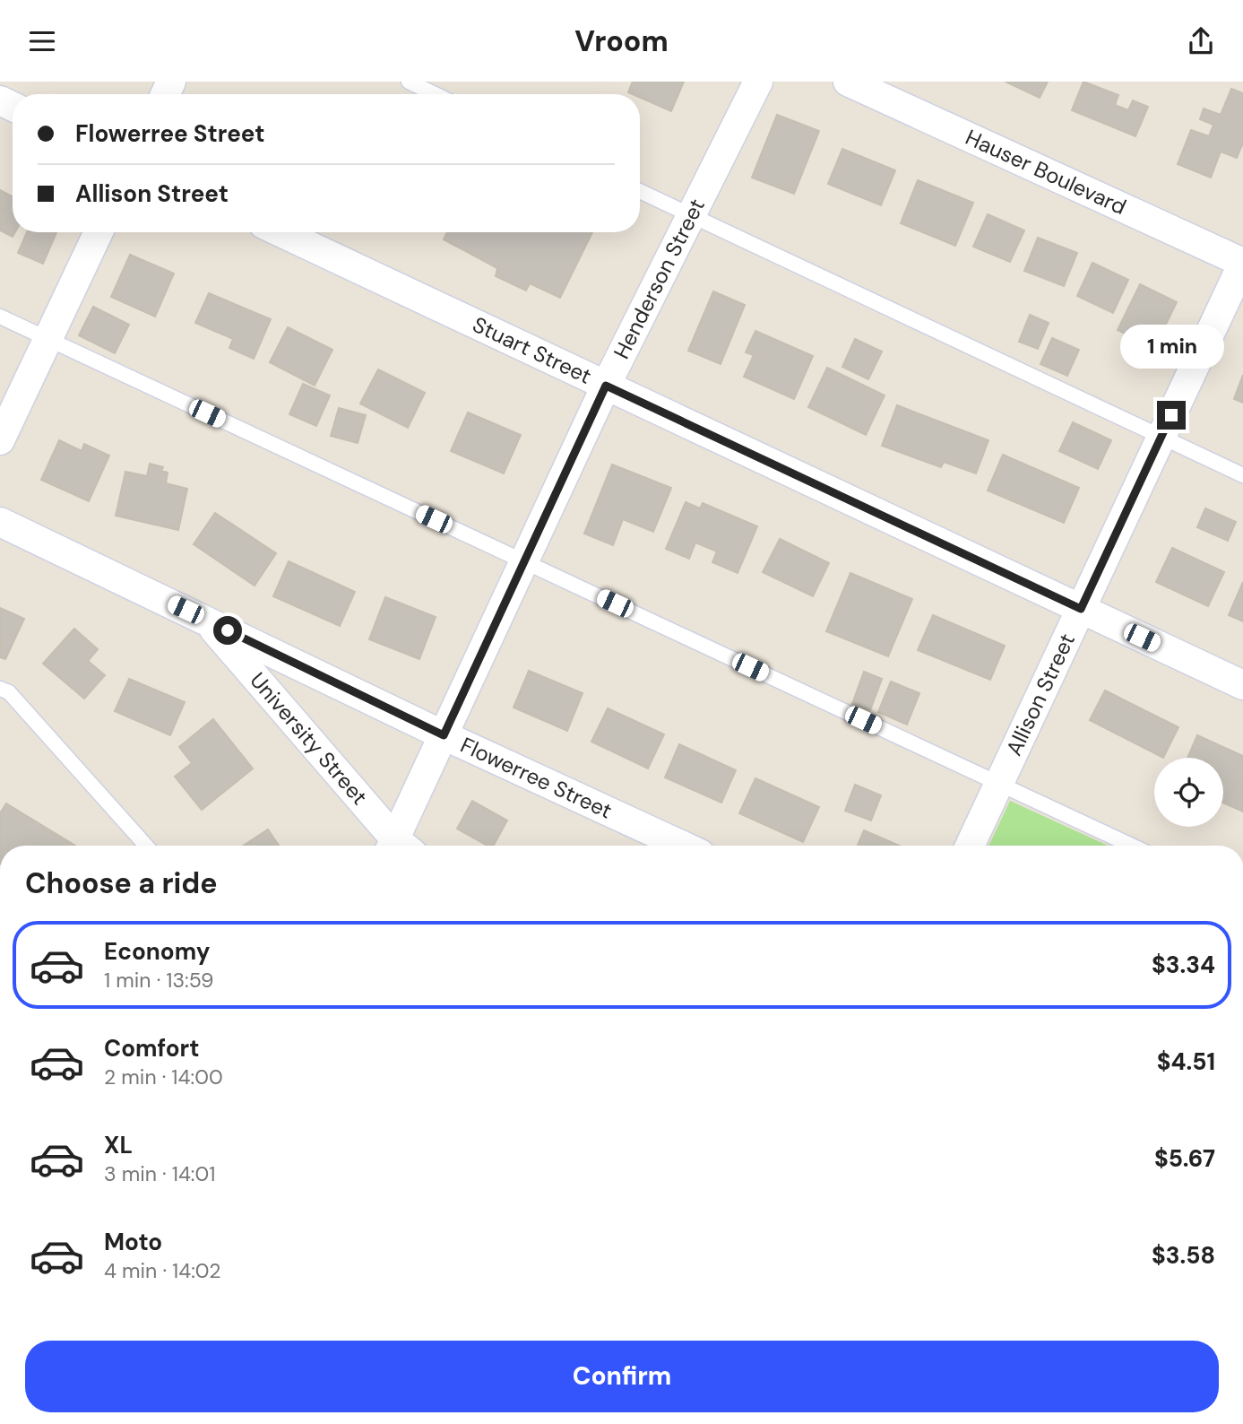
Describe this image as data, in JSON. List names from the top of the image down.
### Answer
{
  "streets": {
    "street": [
      "Hauser Boulevard",
      "Henderson Street",
      "Stuart Street",
      "Allison Street",
      "University Street",
      "Flowerree Street"
    ]
  },
  "crossings": [
    ["Hauser Boulevard", "Allison Street"],
    ["Henderson Street", "Stuart Street"],
    ["Henderson Street", "Flowerree Street"],
    ["Stuart Street", "Allison Street"],
    ["University Street", "Flowerree Street"]
  ],
  "page": {
    "header": "Vroom",
    "banner": ["Flowerree Street", "Allison Street"],
    "bubble": "1 min",
    "heading": "Choose a ride",
    "list": [
      {
        "name": "Economy",
        "note": "1 min · 13:59",
        "value": "$3.34"
      },
      {
        "name": "Comfort",
        "note": "2 min · 14:00",
        "value": "$4.51"
      },
      {
        "name": "XL",
        "note": "3 min · 14:01",
        "value": "$5.67"
      },
      {
        "name": "Moto",
        "note": "4 min · 14:02",
        "value": "$3.58"
      }
    ],
    "buttons": "Confirm"
  }
}
